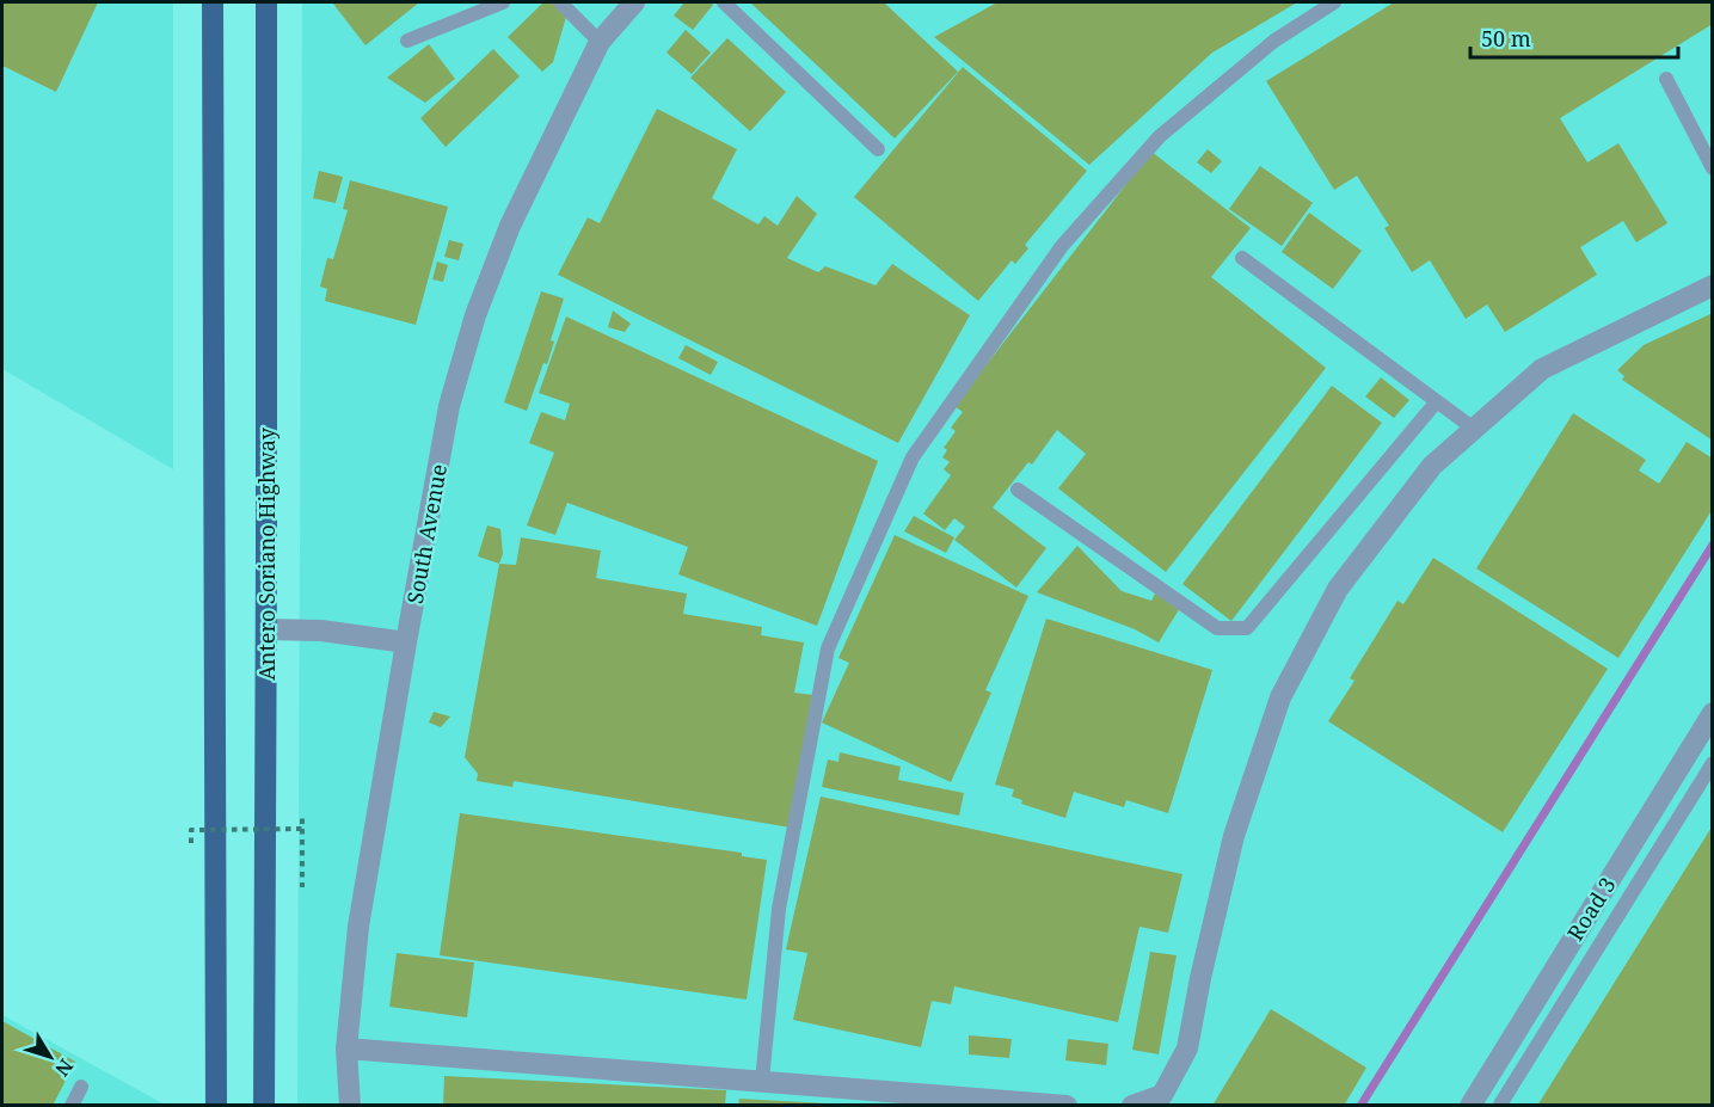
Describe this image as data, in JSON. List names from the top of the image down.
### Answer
{
  "streets": {
    "main road": ["Antero Soriano Highway"],
    "street": ["South Avenue", "Road 3"]
  },
  "scale_bar": "50 m",
  "north": "bottom right"
}
